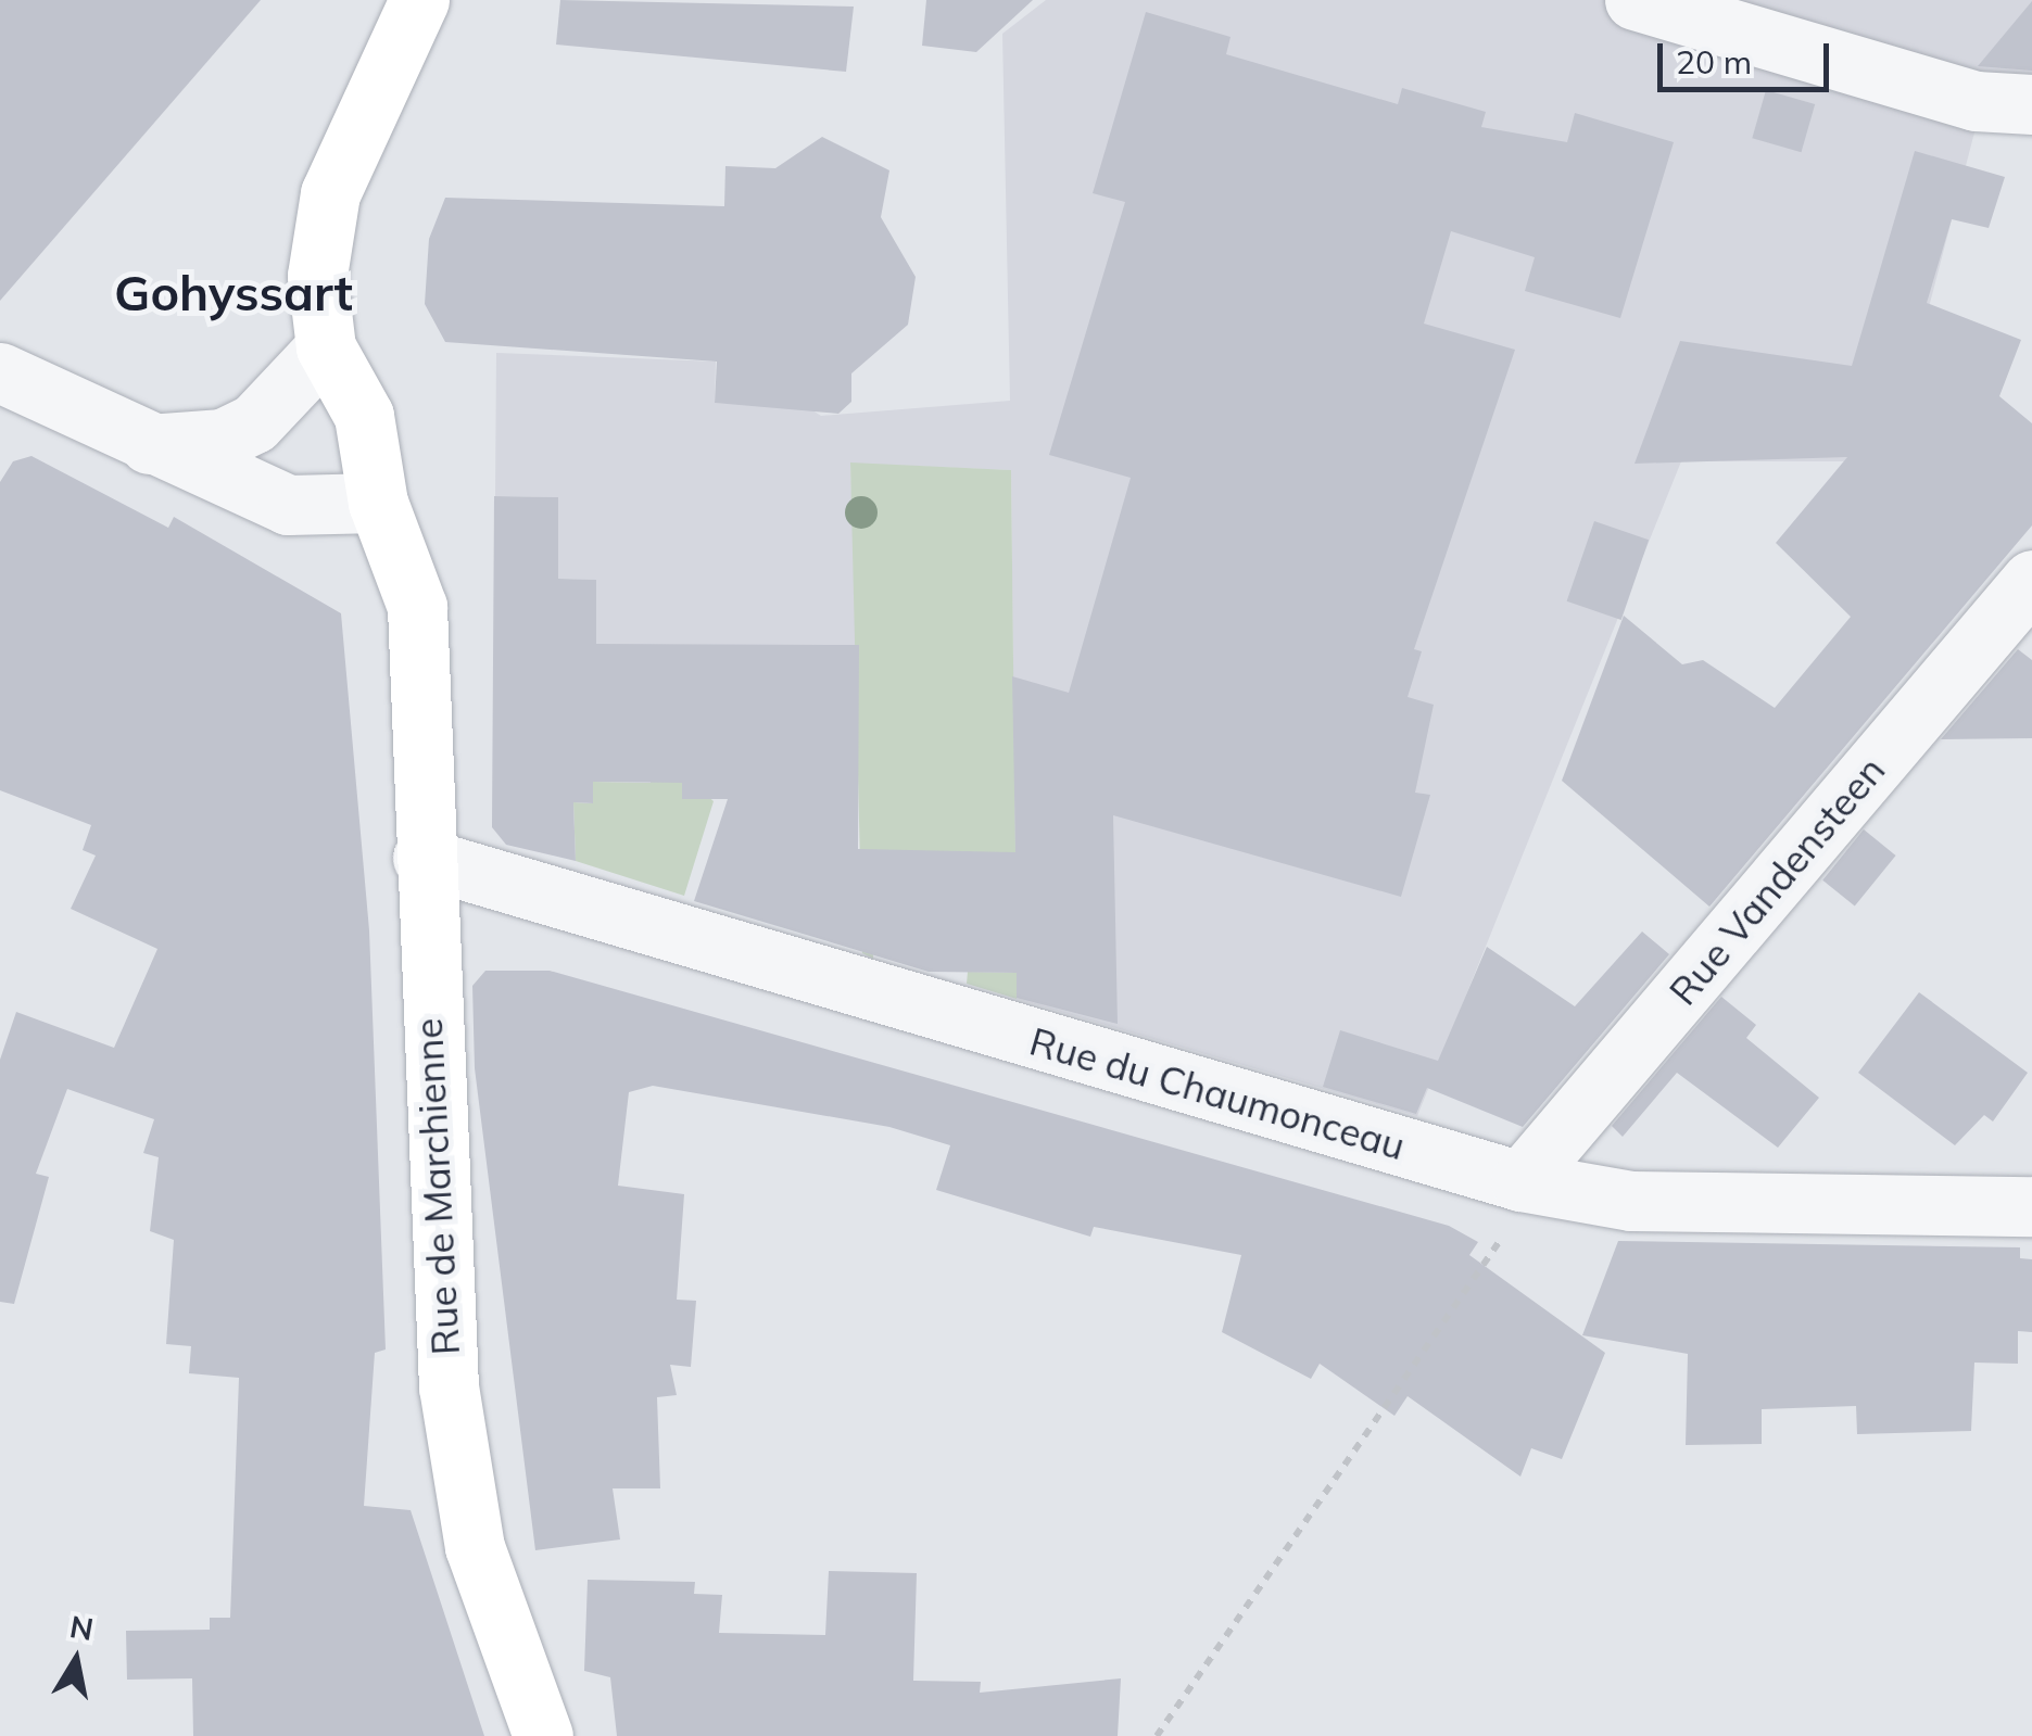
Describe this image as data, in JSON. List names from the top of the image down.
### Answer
{
  "streets": {
    "street": ["Rue Vandensteen", "Rue du Chaumonceau", "Rue de Marchienne"]
  },
  "crossings": [
    ["Rue Vandensteen", "Rue du Chaumonceau"],
    ["Rue du Chaumonceau", "Rue de Marchienne"]
  ],
  "districts": ["Gohyssart"],
  "scale_bar": "20 m",
  "north": "top"
}
